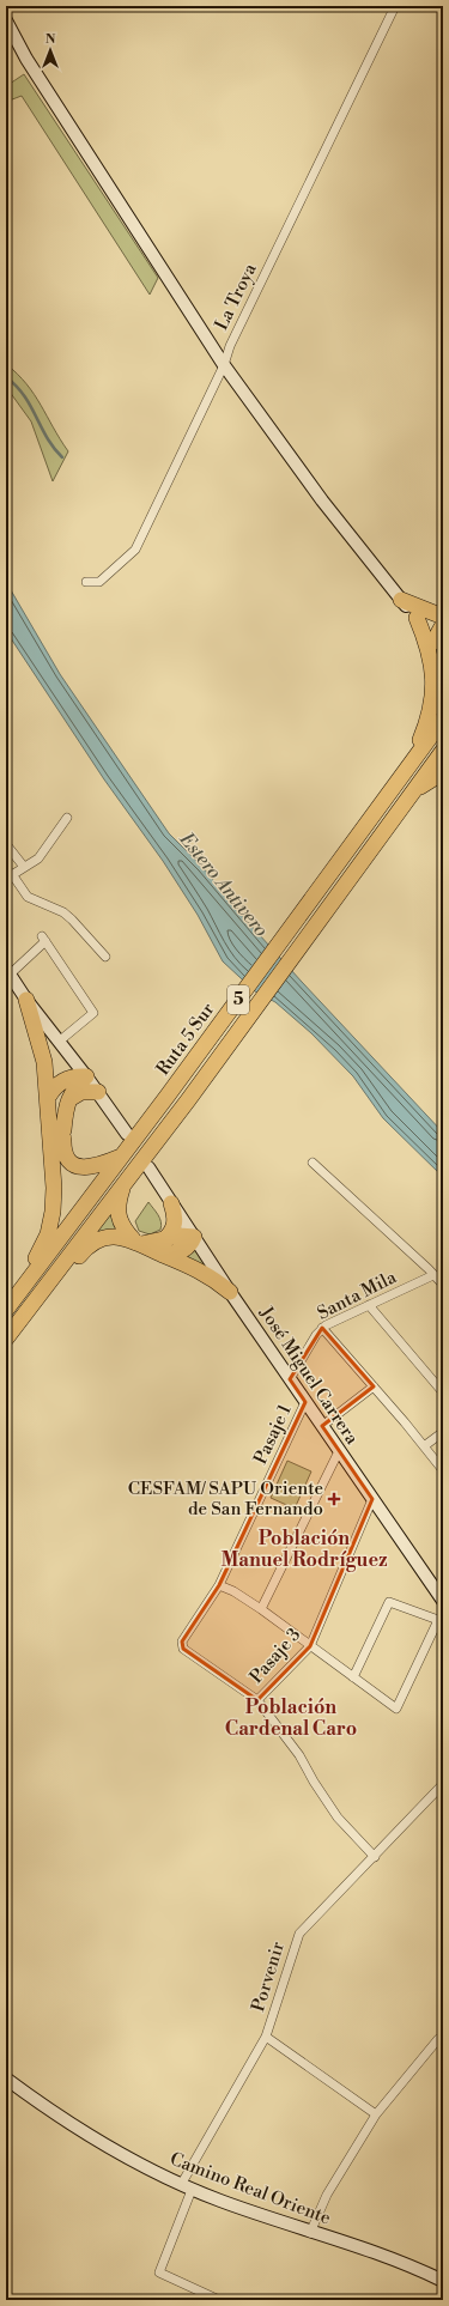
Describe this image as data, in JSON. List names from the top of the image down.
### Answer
{
  "streets": {
    "highway": ["5", "Ruta 5 Sur"],
    "street": [
      "La Troya",
      "Santa Mila",
      "José Miguel Carrera",
      "Pasaje 1",
      "Pasaje 3",
      "Porvenir",
      "Camino Real Oriente"
    ]
  },
  "crossings": [
    ["Santa Mila", "José Miguel Carrera"],
    ["José Miguel Carrera", "Pasaje 1"],
    ["José Miguel Carrera", "Pasaje 3"],
    ["Pasaje 1", "Pasaje 3"],
    ["Pasaje 1", "Porvenir"],
    ["Porvenir", "Camino Real Oriente"]
  ],
  "districts": ["Población Manuel Rodríguez", "Población Cardenal Caro"],
  "water": ["Estero Antivero"],
  "places": {
    "health": ["CESFAM/ SAPU Oriente de San Fernando"]
  },
  "north": "top"
}
